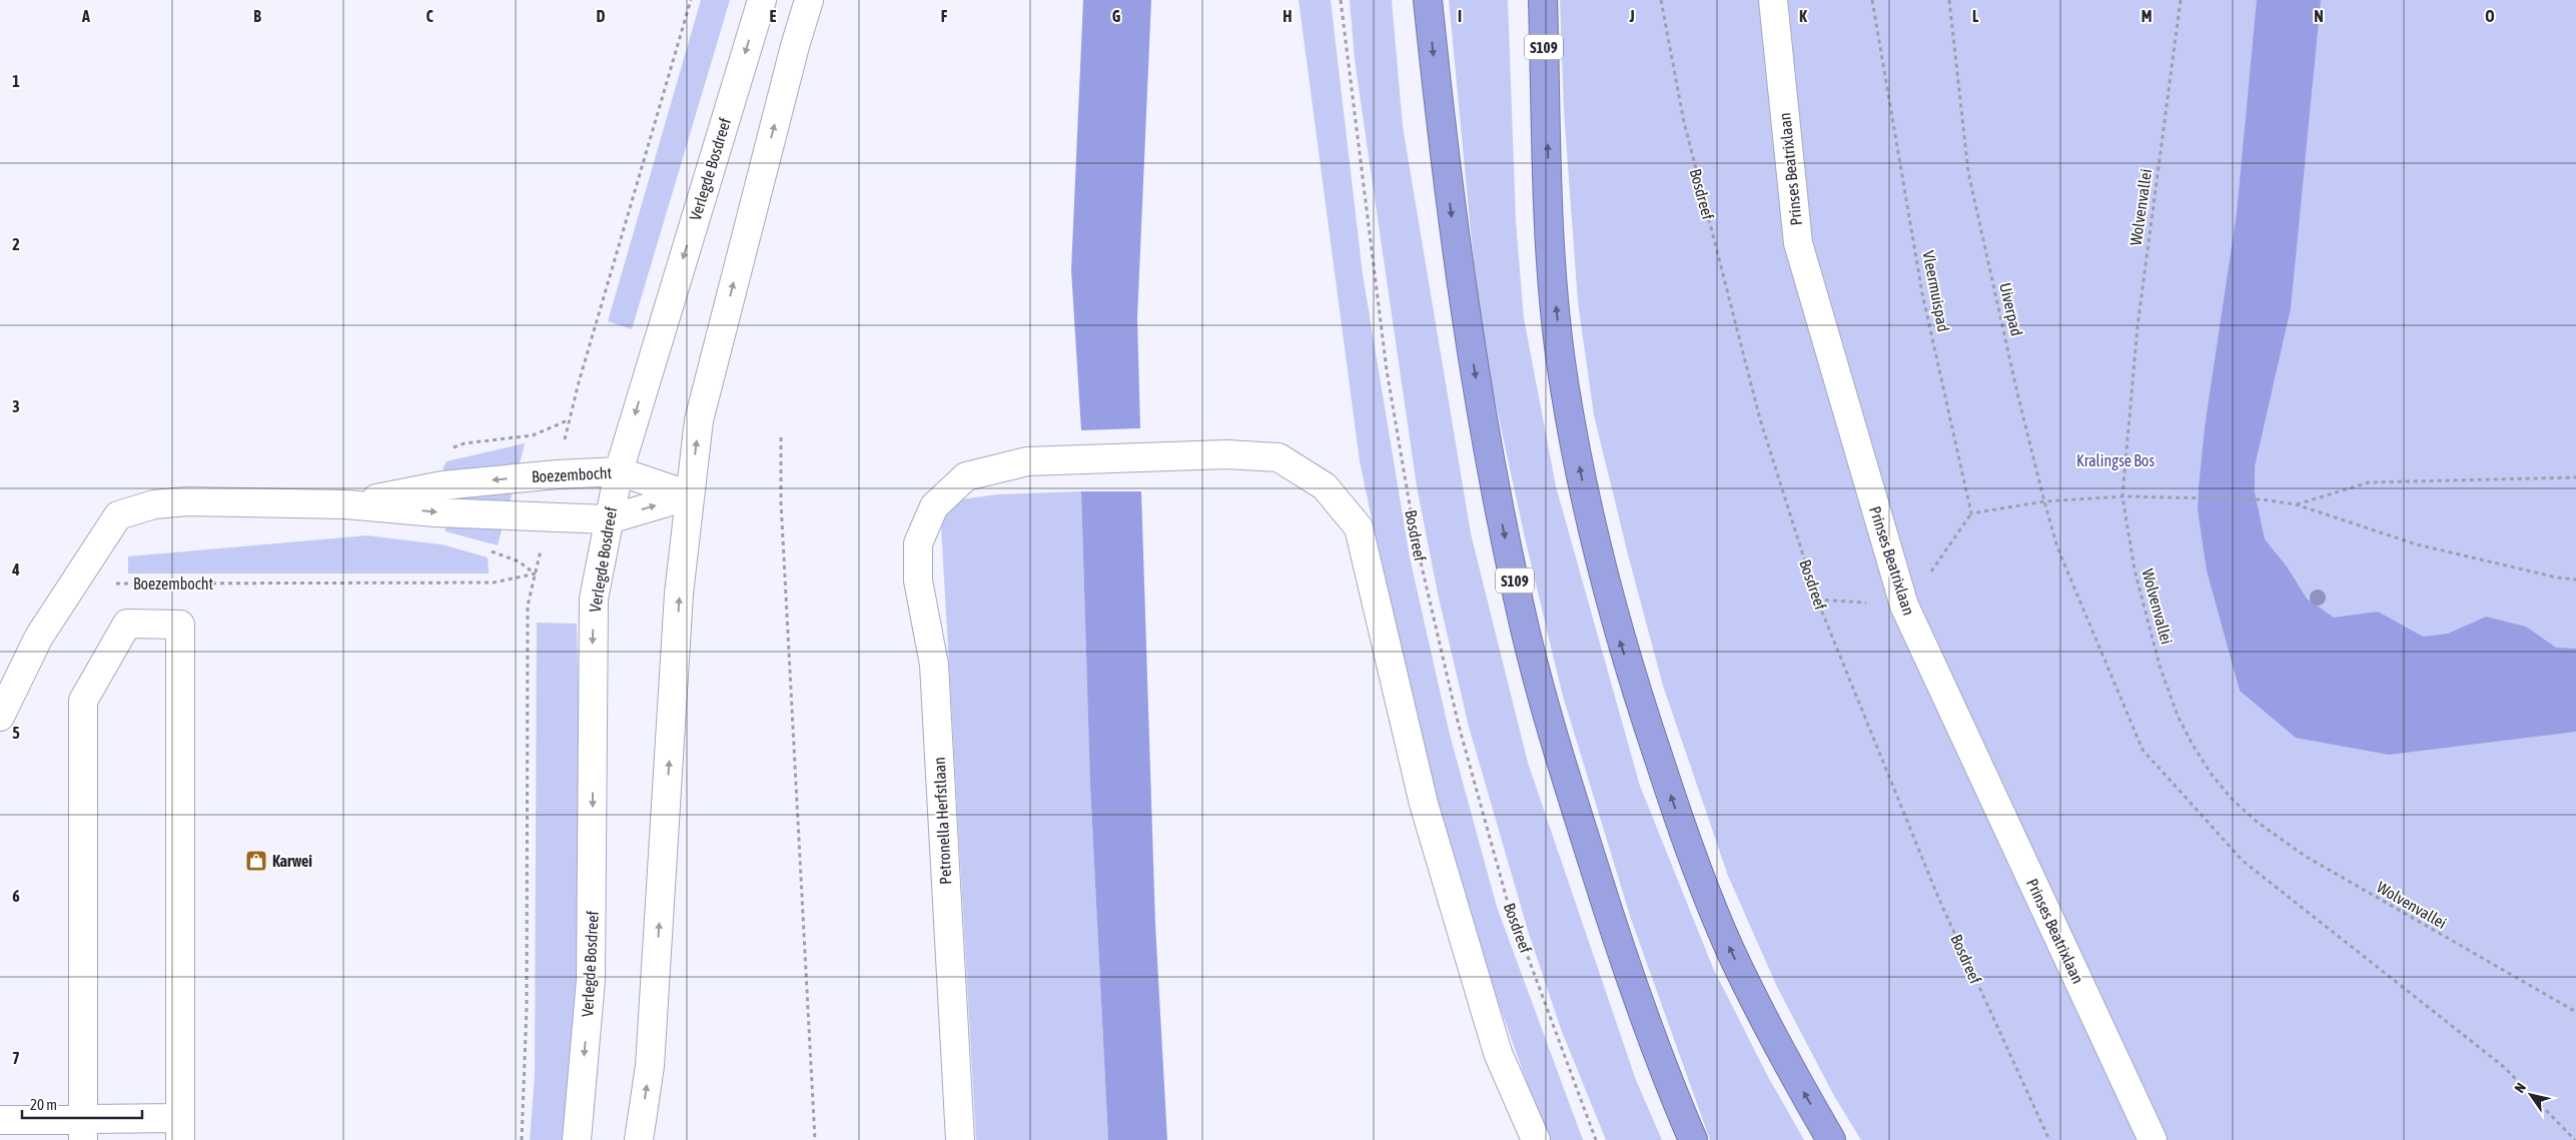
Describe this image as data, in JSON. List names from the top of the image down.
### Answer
{
  "streets": {
    "highway": ["S109"],
    "street": [
      "Verlegde Bosdreef",
      "Prinses Beatrixlaan",
      "Boezembocht",
      "Petronella Herfstlaan"
    ],
    "path": [
      "Bosdreef",
      "Wolvenvallei",
      "Vleermuispad",
      "Uiverpad"
    ]
  },
  "crossings": [
    ["Verlegde Bosdreef", "Boezembocht"]
  ],
  "parks": ["Kralingse Bos"],
  "places": {
    "shop": ["Karwei"]
  },
  "scale_bar": "20 m",
  "north": "top left",
  "grid": {
    "columns": [
      "A",
      "B",
      "C",
      "D",
      "E",
      "F",
      "G",
      "H",
      "I",
      "J",
      "K",
      "L",
      "M",
      "N",
      "O"
    ],
    "rows": [
      "1",
      "2",
      "3",
      "4",
      "5",
      "6",
      "7"
    ]
  }
}
